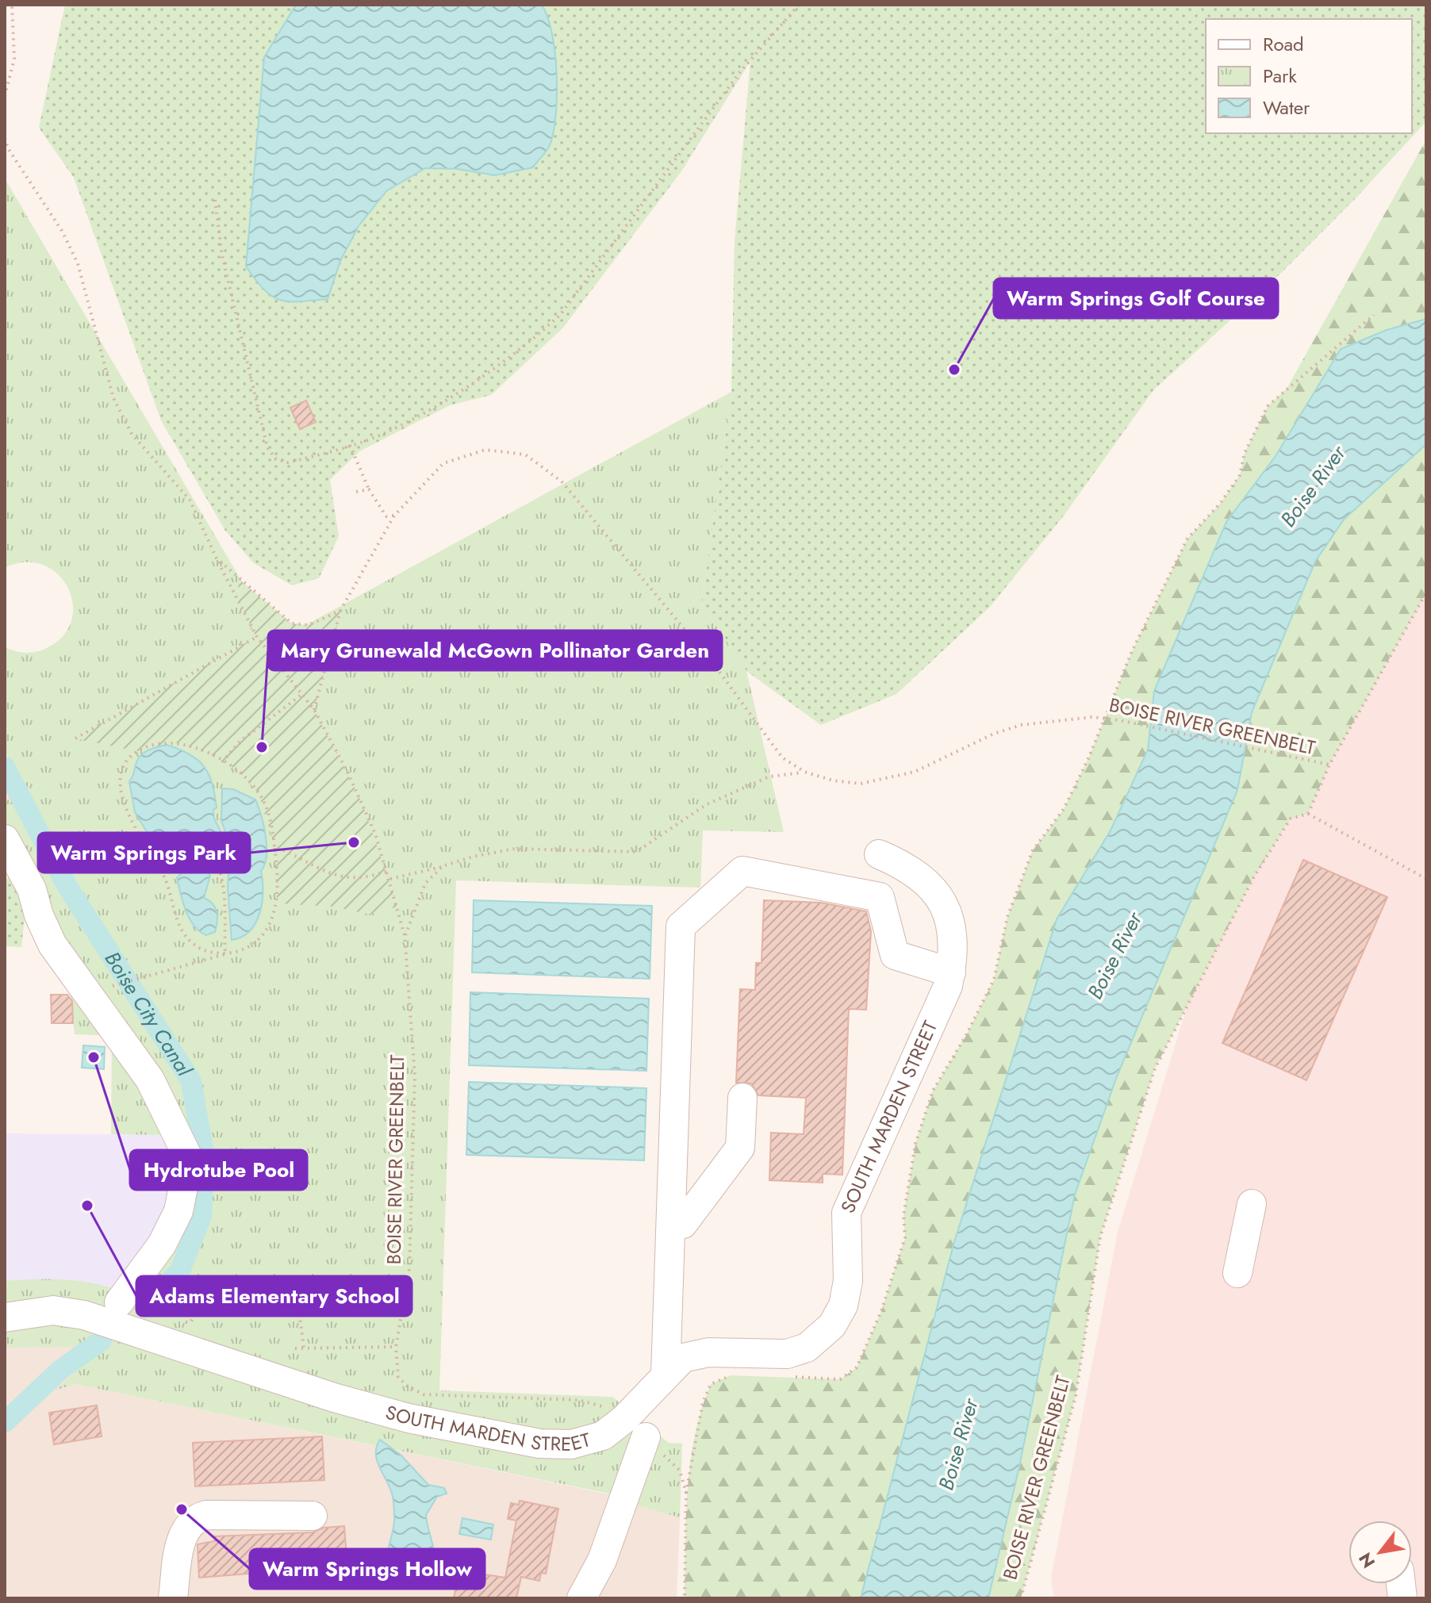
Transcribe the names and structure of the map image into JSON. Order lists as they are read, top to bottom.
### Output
{
  "streets": {
    "street": ["SOUTH MARDEN STREET"],
    "path": ["BOISE RIVER GREENBELT"]
  },
  "crossings": [
    ["BOISE RIVER GREENBELT", "SOUTH MARDEN STREET"]
  ],
  "water": ["Boise River", "Boise City Canal"],
  "places": [
    "Warm Springs Golf Course",
    "Mary Grunewald McGown Pollinator Garden",
    "Warm Springs Park",
    "Hydrotube Pool",
    "Adams Elementary School",
    "Warm Springs Hollow"
  ],
  "legend": ["Road", "Park", "Water"],
  "north": "bottom left"
}
